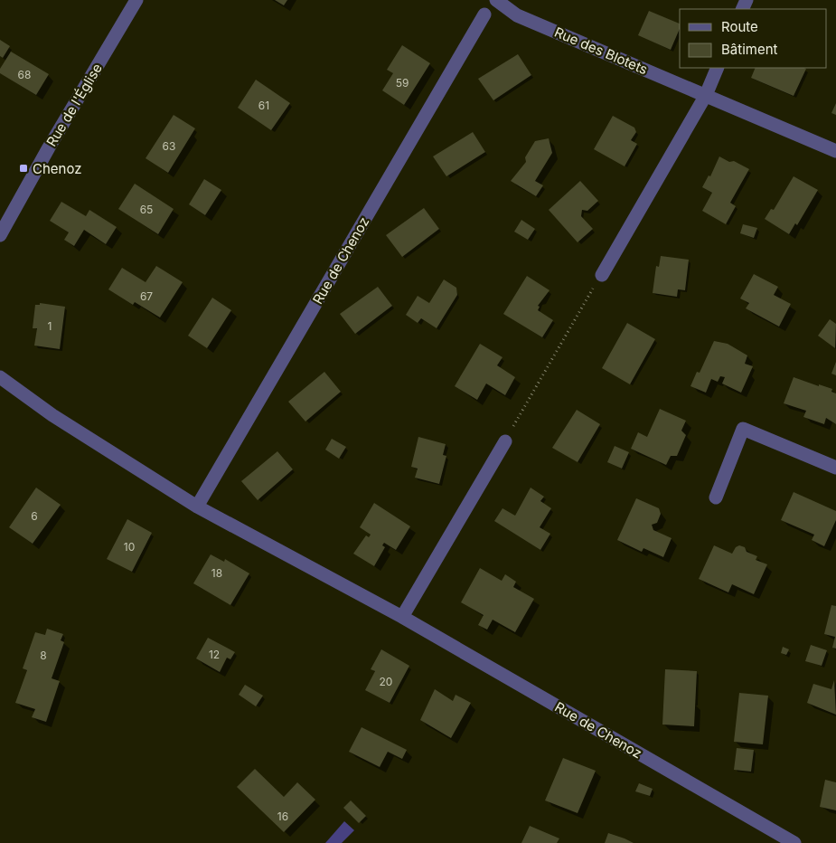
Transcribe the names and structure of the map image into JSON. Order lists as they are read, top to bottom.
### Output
{
  "streets": {
    "street": ["Rue des Blotets", "Rue de l'Église", "Rue de Chenoz"]
  },
  "places": {
    "transit": ["Chenoz"]
  },
  "house_numbers": [
    "68",
    "59",
    "61",
    "63",
    "65",
    "67",
    "1",
    "6",
    "10",
    "18",
    "12",
    "8",
    "20",
    "16"
  ],
  "legend": ["Route", "Bâtiment"]
}
